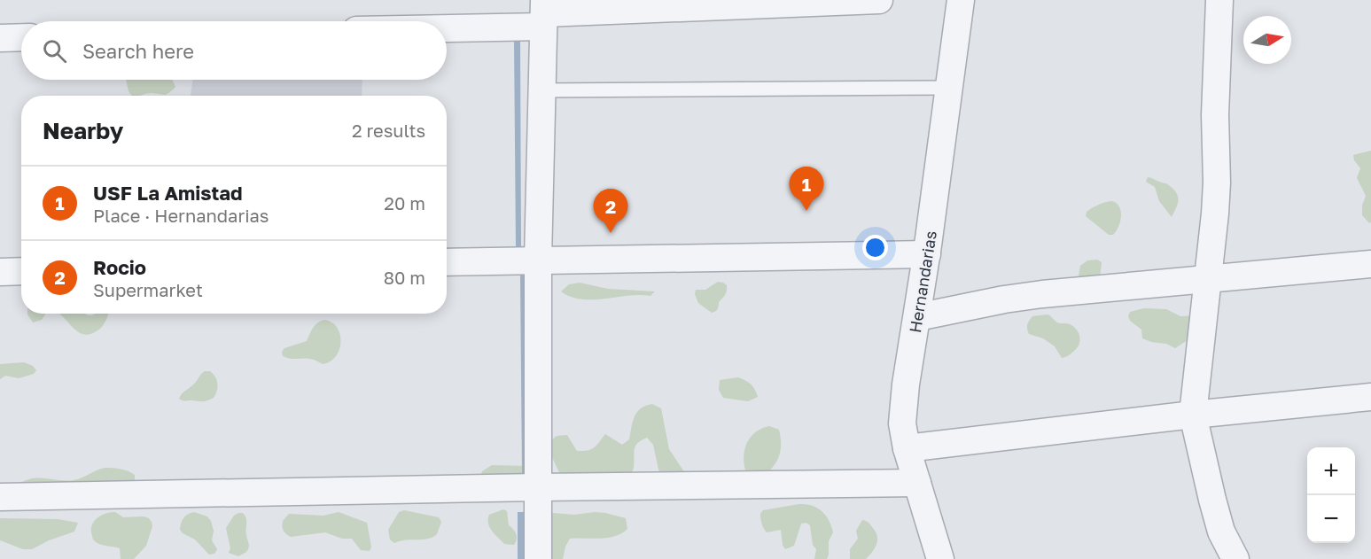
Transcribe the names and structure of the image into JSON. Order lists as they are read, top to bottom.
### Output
{
  "streets": {
    "street": ["Hernandarias"]
  },
  "north": "right",
  "page": {
    "search": "Search here",
    "heading": ["Nearby", "2 results"],
    "list": [
      {
        "mark": "1",
        "name": "USF La Amistad",
        "note": "Place · Hernandarias",
        "value": "20 m"
      },
      {
        "mark": "2",
        "name": "Rocio",
        "note": "Supermarket",
        "value": "80 m"
      }
    ],
    "pins": ["1", "2"],
    "map_buttons": ["+", "−"]
  }
}
